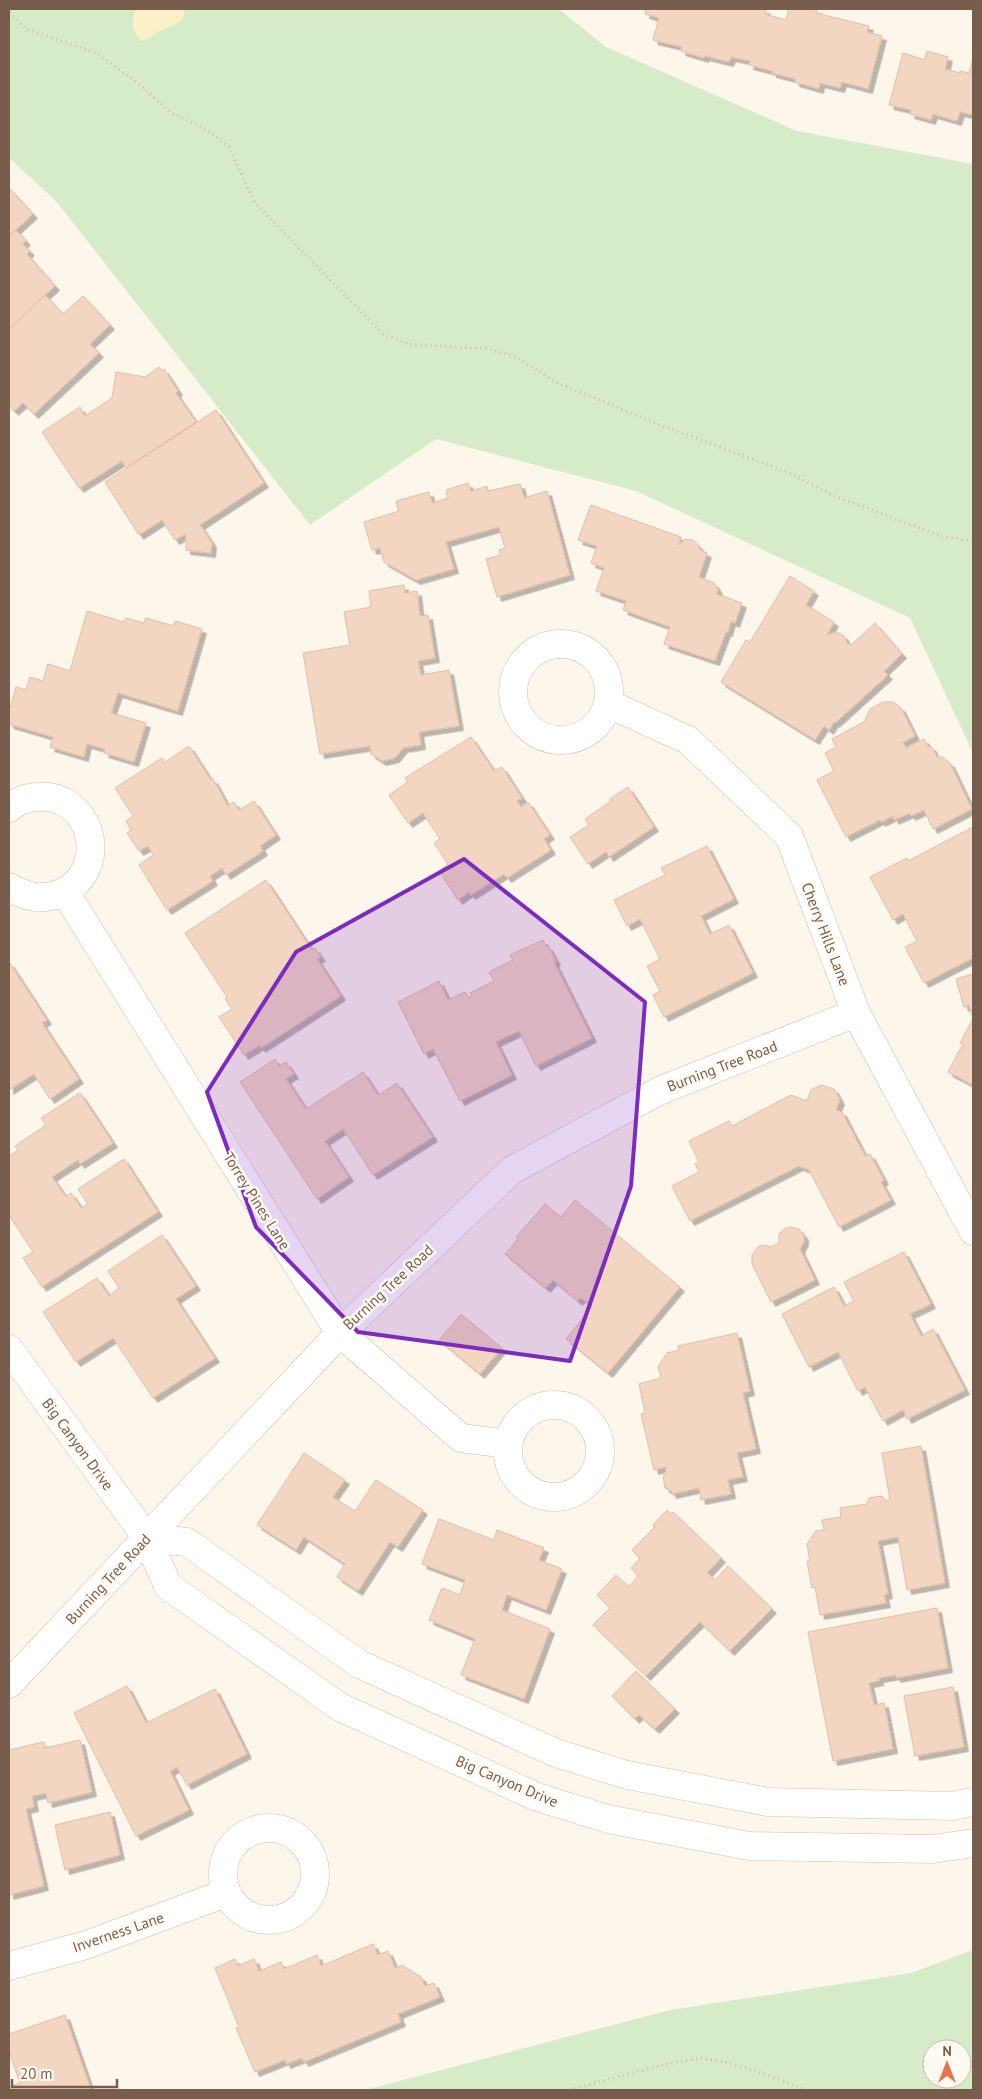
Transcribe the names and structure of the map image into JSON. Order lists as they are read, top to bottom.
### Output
{
  "streets": {
    "street": [
      "Cherry Hills Lane",
      "Burning Tree Road",
      "Torrey Pines Lane",
      "Big Canyon Drive",
      "Inverness Lane"
    ]
  },
  "crossings": [
    ["Cherry Hills Lane", "Burning Tree Road"],
    ["Burning Tree Road", "Torrey Pines Lane"],
    ["Burning Tree Road", "Big Canyon Drive"]
  ],
  "scale_bar": "20 m",
  "north": "top"
}
